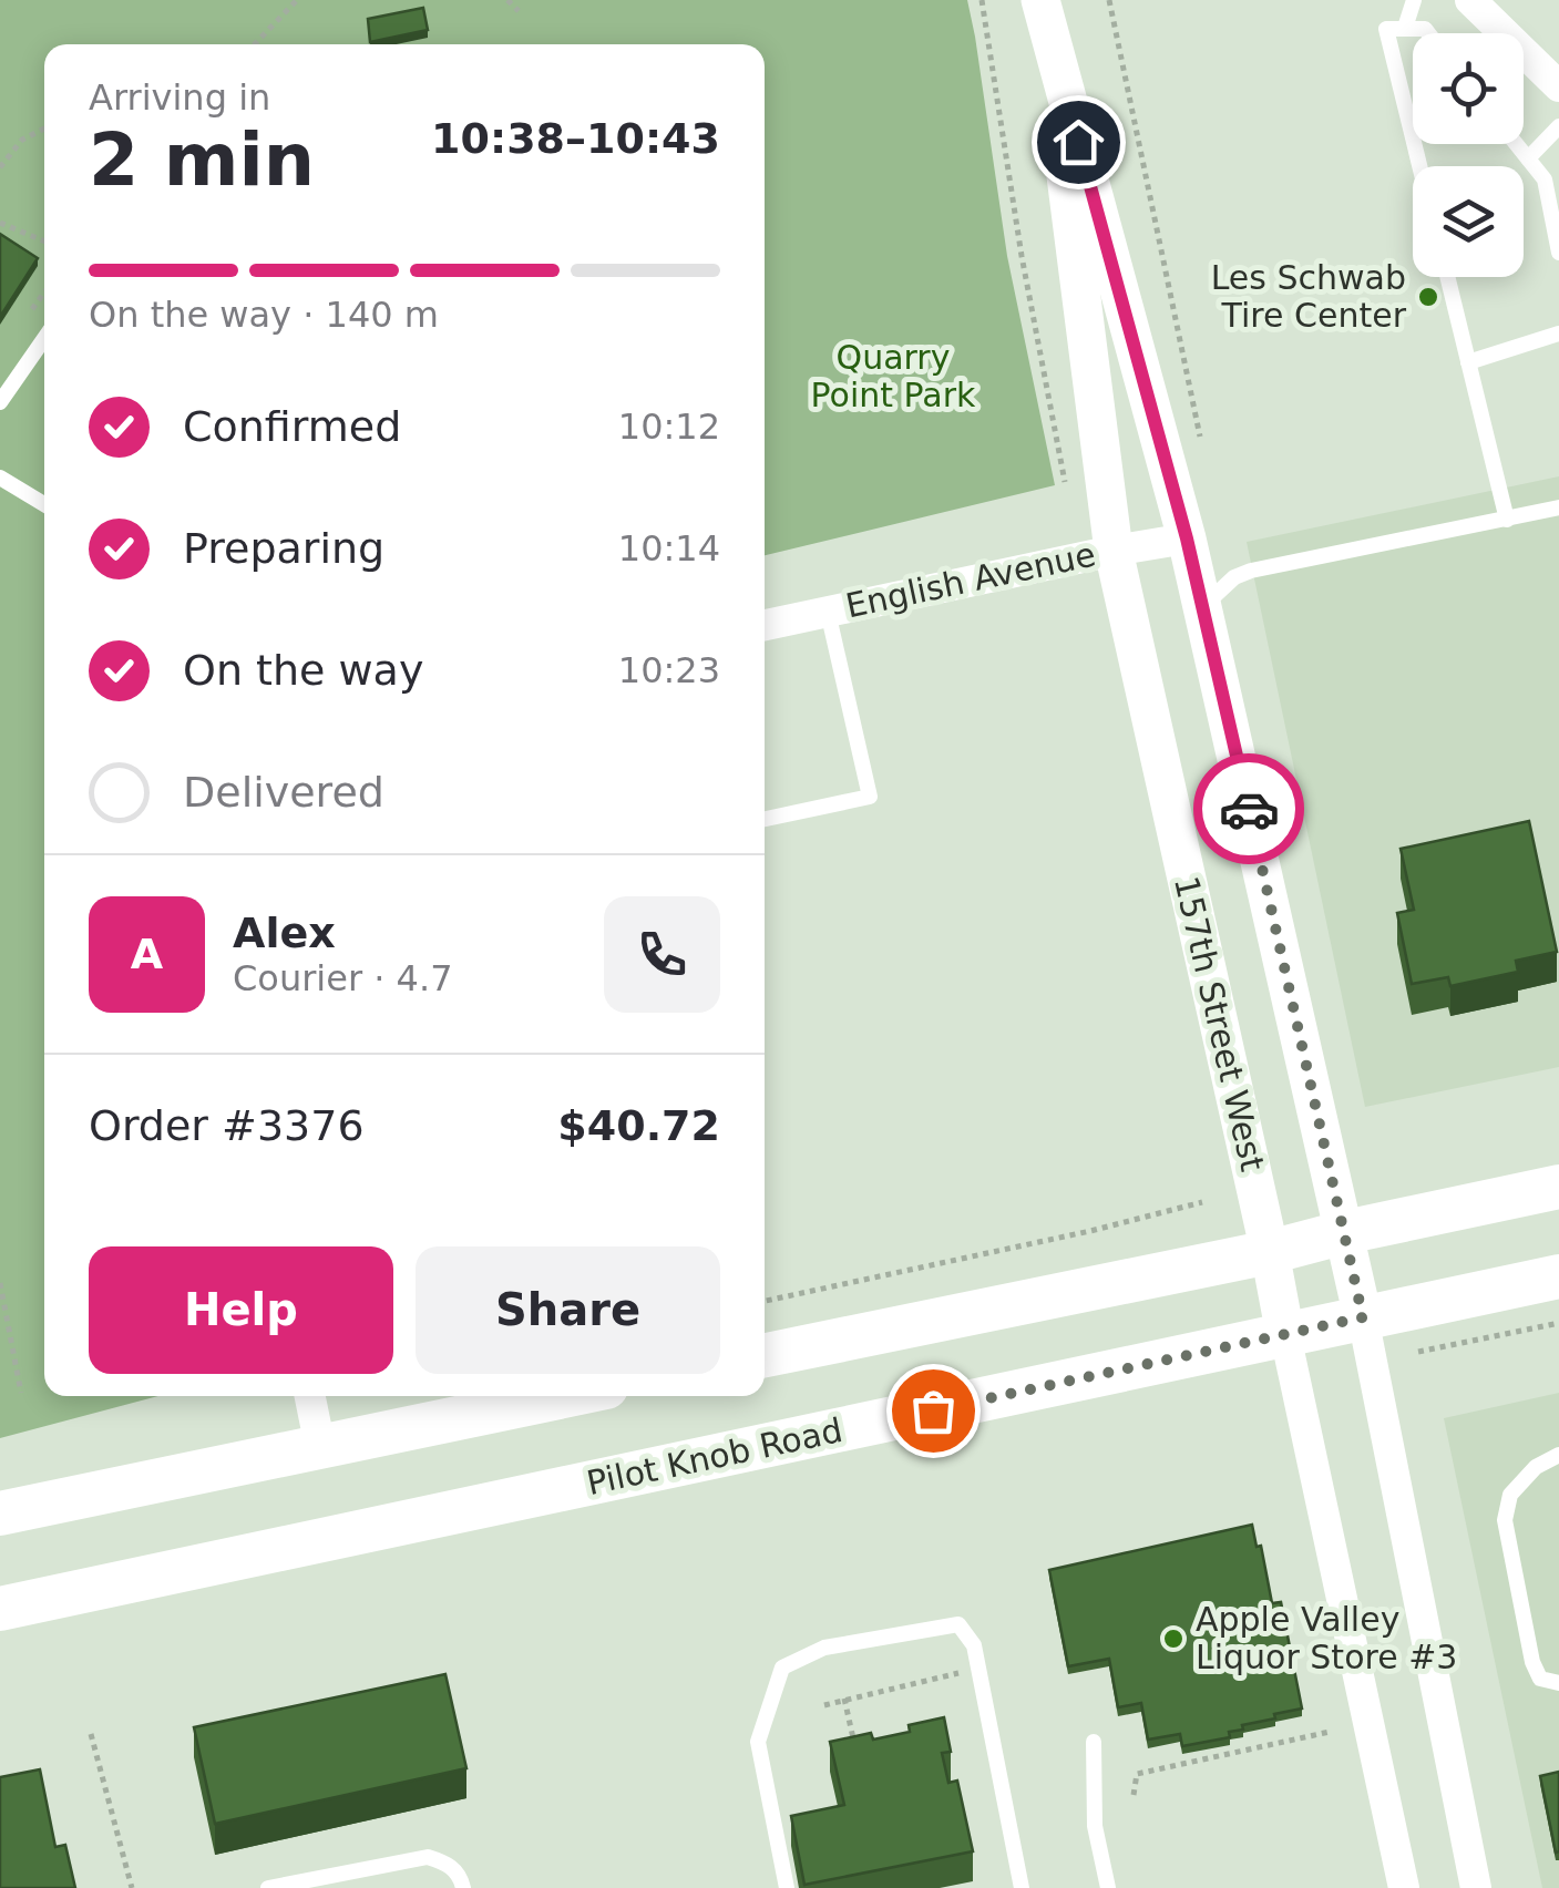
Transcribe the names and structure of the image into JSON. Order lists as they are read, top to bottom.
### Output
{
  "streets": {
    "main road": ["Pilot Knob Road"],
    "street": ["English Avenue", "157th Street West"]
  },
  "crossings": [
    ["English Avenue", "157th Street West"],
    ["157th Street West", "Pilot Knob Road"]
  ],
  "parks": ["Quarry Point Park"],
  "places": ["Les Schwab Tire Center", "Apple Valley Liquor Store #3"],
  "page": {
    "heading": ["2 min", "Arriving in", "10:38–10:43"],
    "panel": [
      "Alex",
      "Courier · 4.7",
      "Order #3376",
      "$40.72"
    ],
    "bar": "On the way · 140 m",
    "list": [
      ["Confirmed", "10:12"],
      ["Preparing", "10:14"],
      ["On the way", "10:23"],
      "Delivered"
    ],
    "round": "A",
    "buttons": ["Help", "Share"]
  }
}
